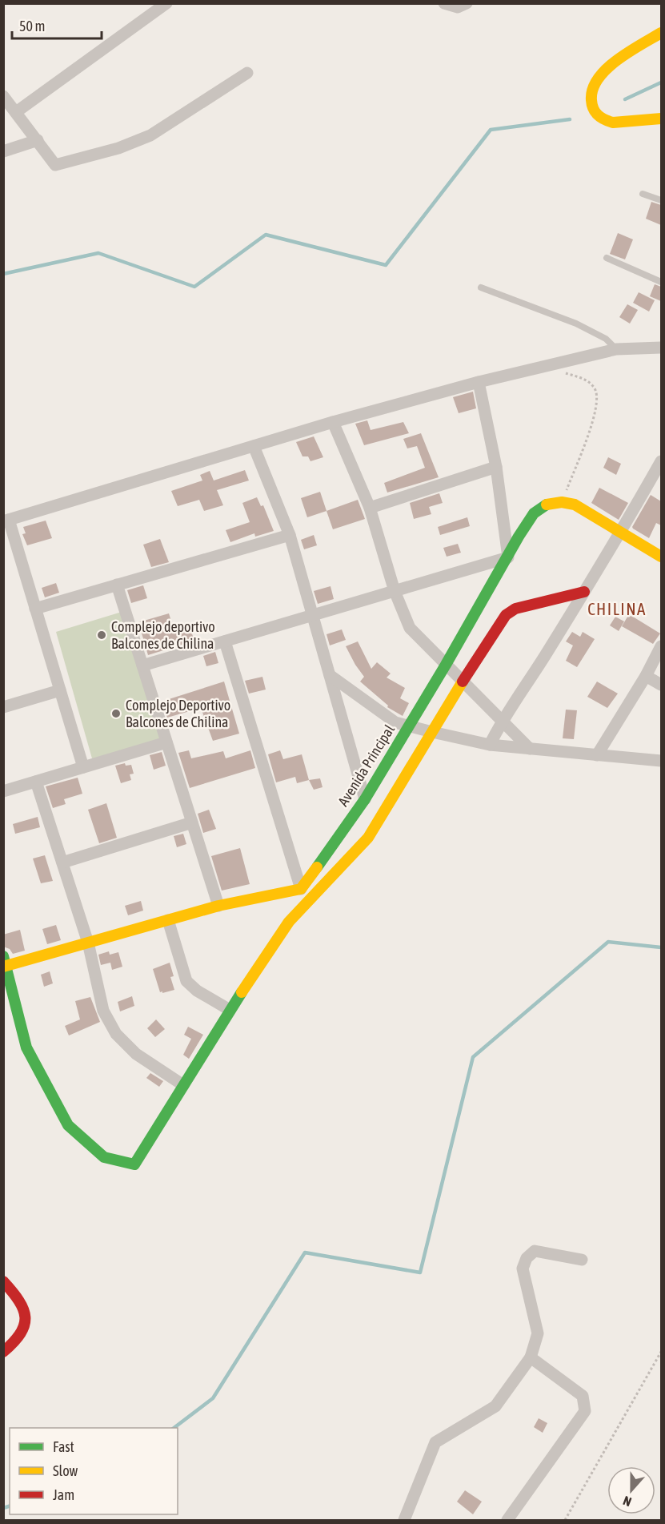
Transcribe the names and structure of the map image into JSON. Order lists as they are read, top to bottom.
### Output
{
  "streets": {
    "street": ["Avenida Principal"]
  },
  "districts": ["CHILINA"],
  "places": ["Complejo deportivo Balcones de Chilina", "Complejo Deportivo Balcones de Chilina"],
  "legend": ["Fast", "Slow", "Jam"],
  "scale_bar": "50 m",
  "north": "bottom"
}
